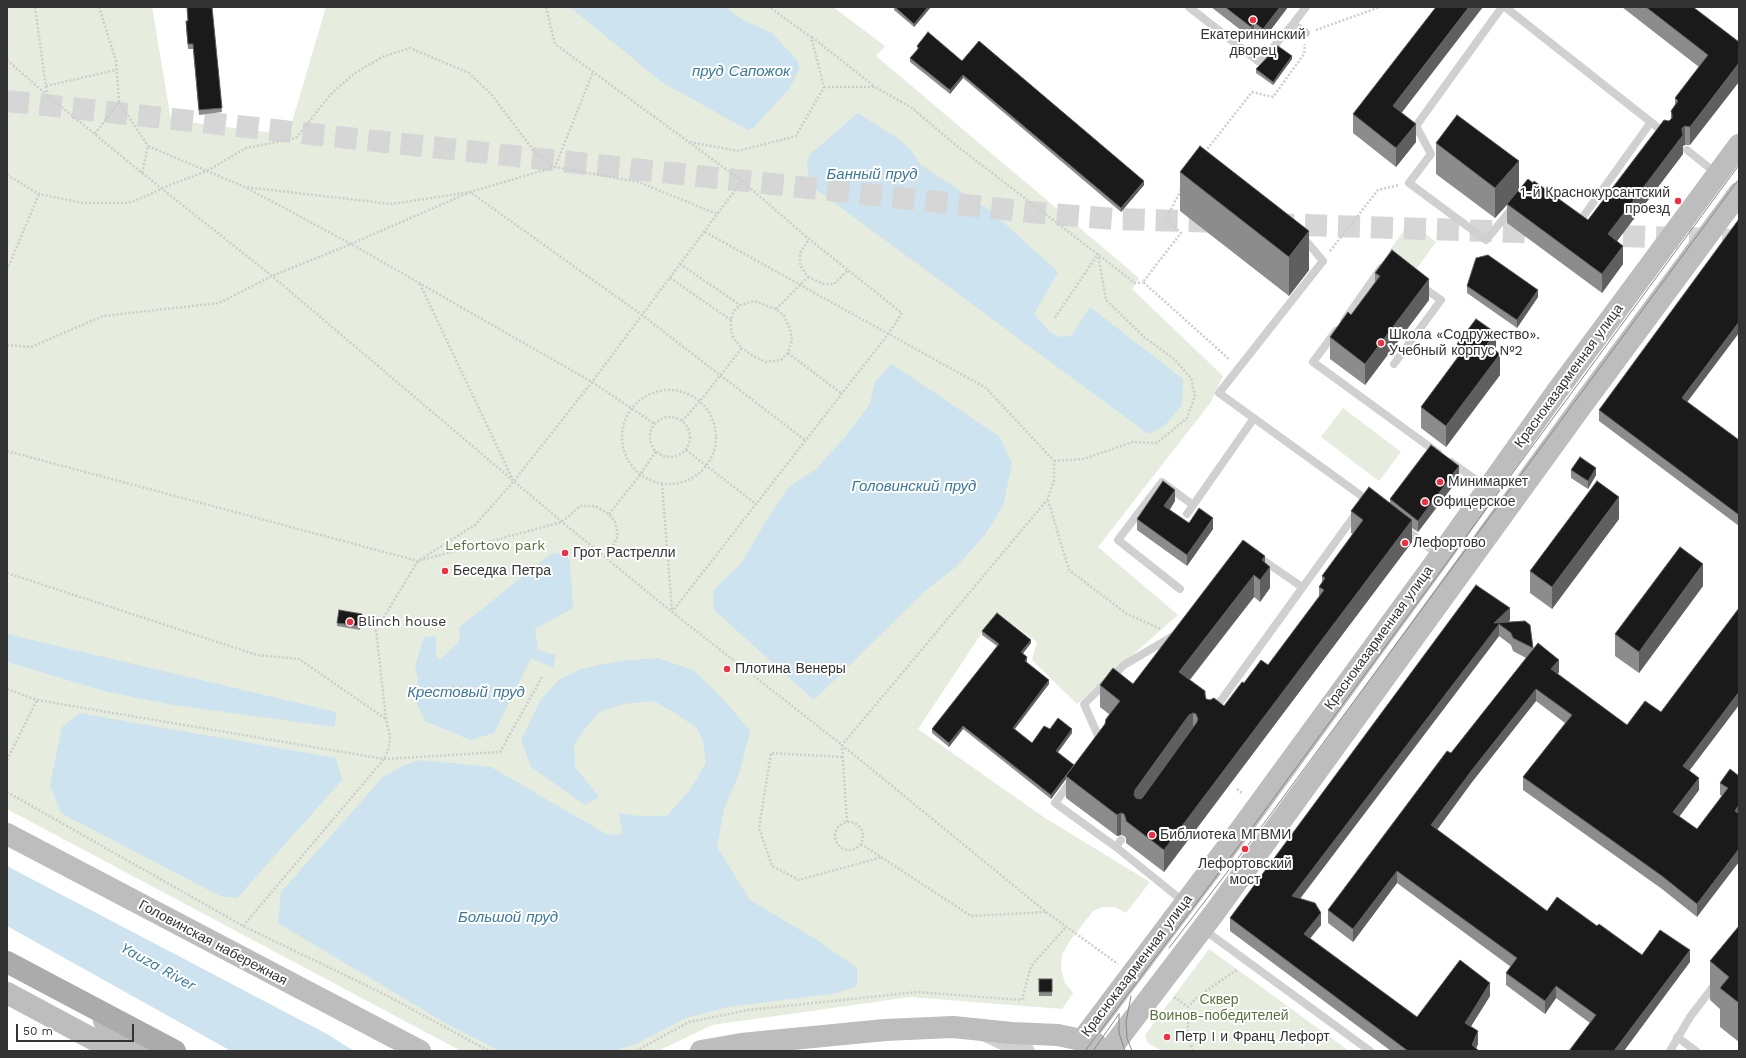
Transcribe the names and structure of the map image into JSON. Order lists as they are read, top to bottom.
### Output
{
  "streets": {
    "main road": ["Красноказарменная улица", "Головинская набережная"]
  },
  "water": [
    "пруд Сапожок",
    "Банный пруд",
    "Головинский пруд",
    "Крестовый пруд",
    "Большой пруд",
    "Yauza River"
  ],
  "parks": ["Lefortovo park", "Сквер Воинов-победителей"],
  "places": [
    "Екатерининский дворец",
    "1-й Краснокурсантский проезд",
    "Школа «Содружество». Учебный корпус №2",
    "Минимаркет",
    "Офицерское",
    "Лефортово",
    "Грот Растрелли",
    "Беседка Петра",
    "Blinch house",
    "Плотина Венеры",
    "Библиотека МГВМИ",
    "Лефортовский мост",
    "Петр I и Франц Лефорт"
  ],
  "scale_bar": "50 m"
}
